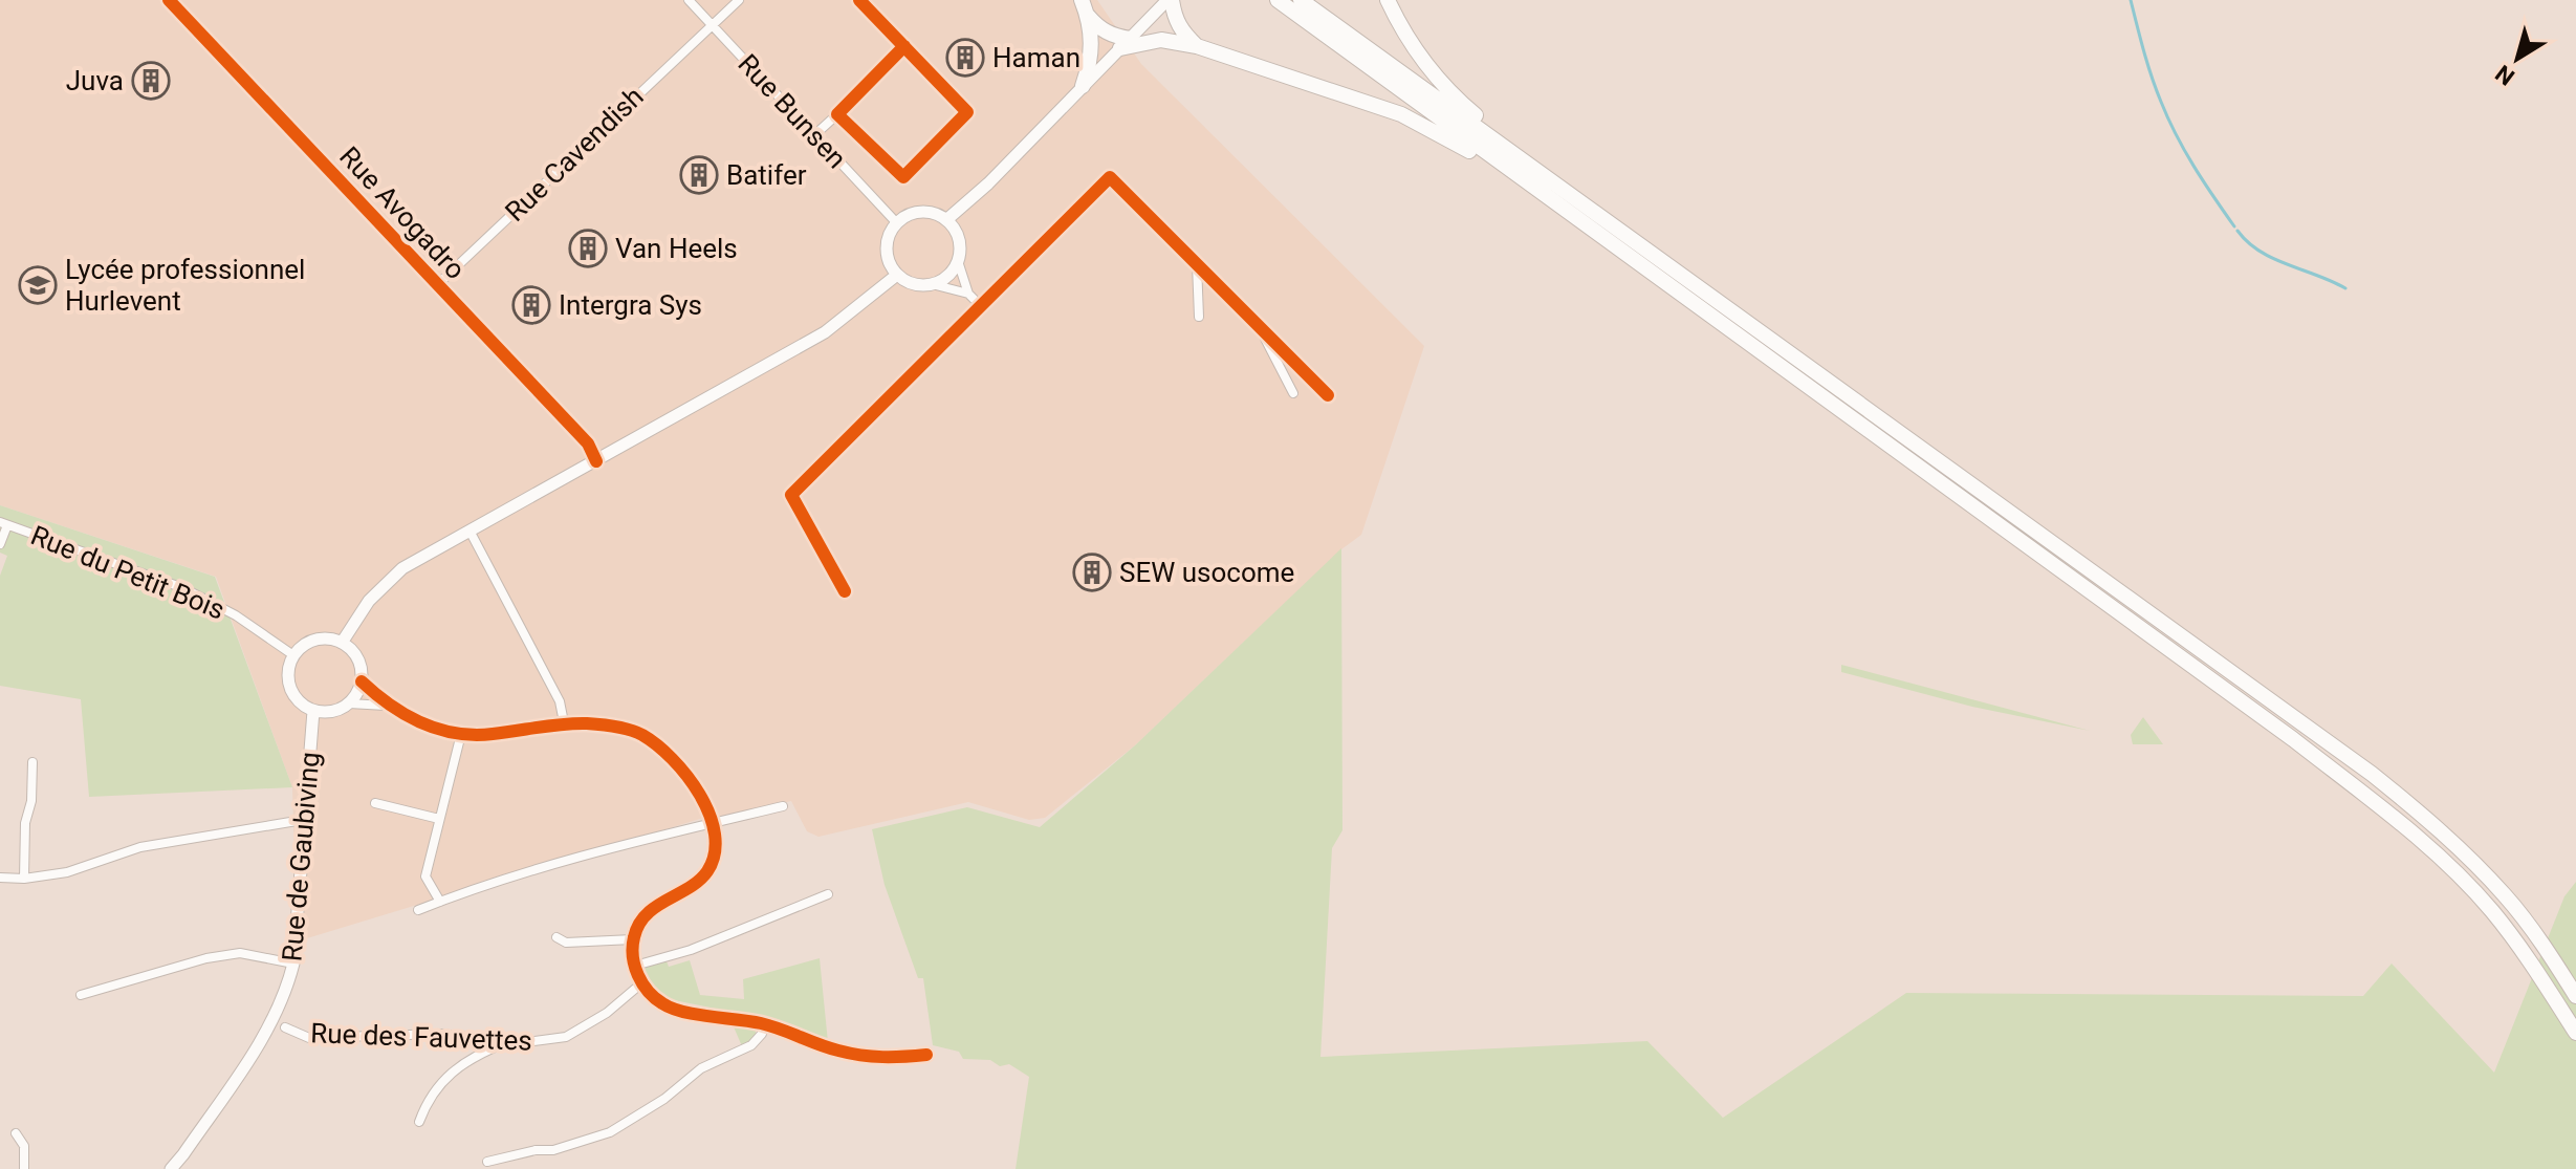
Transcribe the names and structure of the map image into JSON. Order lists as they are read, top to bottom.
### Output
{
  "streets": {
    "main road": ["Rue de Gaubiving"],
    "street": [
      "Rue Bunsen",
      "Rue Cavendish",
      "Rue Avogadro",
      "Rue du Petit Bois",
      "Rue des Fauvettes"
    ]
  },
  "crossings": [
    ["Rue Bunsen", "Rue Cavendish"],
    ["Rue Cavendish", "Rue Avogadro"],
    ["Rue du Petit Bois", "Rue de Gaubiving"]
  ],
  "places": {
    "building": [
      "Haman",
      "Juva",
      "Batifer",
      "Van Heels",
      "Intergra Sys",
      "SEW usocome"
    ],
    "school or university": ["Lycée professionnel Hurlevent"]
  },
  "north": "bottom left"
}
